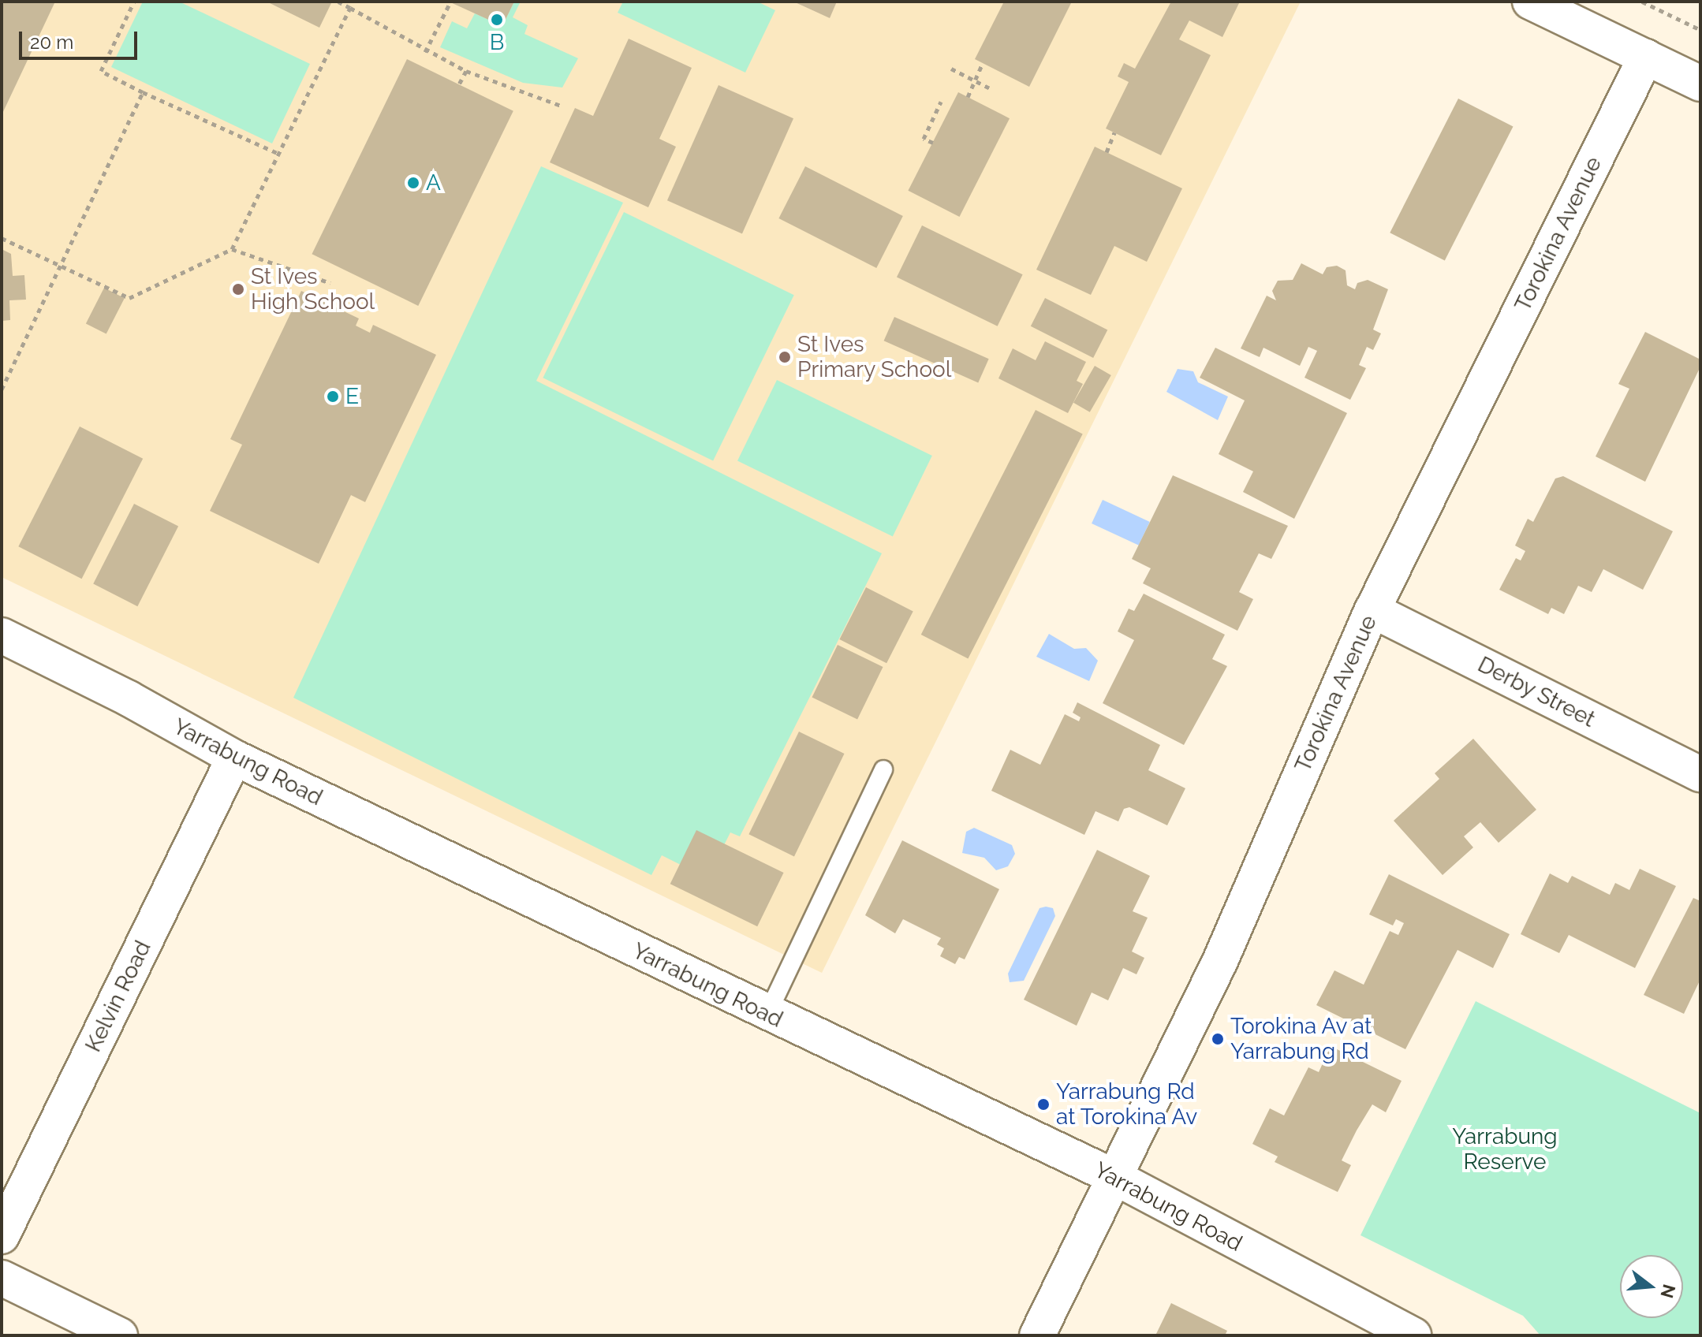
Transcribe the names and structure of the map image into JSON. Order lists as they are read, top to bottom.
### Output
{
  "streets": {
    "street": [
      "Torokina Avenue",
      "Derby Street",
      "Yarrabung Road",
      "Kelvin Road"
    ]
  },
  "crossings": [
    ["Torokina Avenue", "Derby Street"],
    ["Torokina Avenue", "Yarrabung Road"],
    ["Yarrabung Road", "Kelvin Road"]
  ],
  "parks": ["Yarrabung Reserve"],
  "places": [
    "B",
    "A",
    "St Ives High School",
    "St Ives Primary School",
    "E",
    "Torokina Av at Yarrabung Rd",
    "Yarrabung Rd at Torokina Av"
  ],
  "scale_bar": "20 m",
  "north": "right"
}
